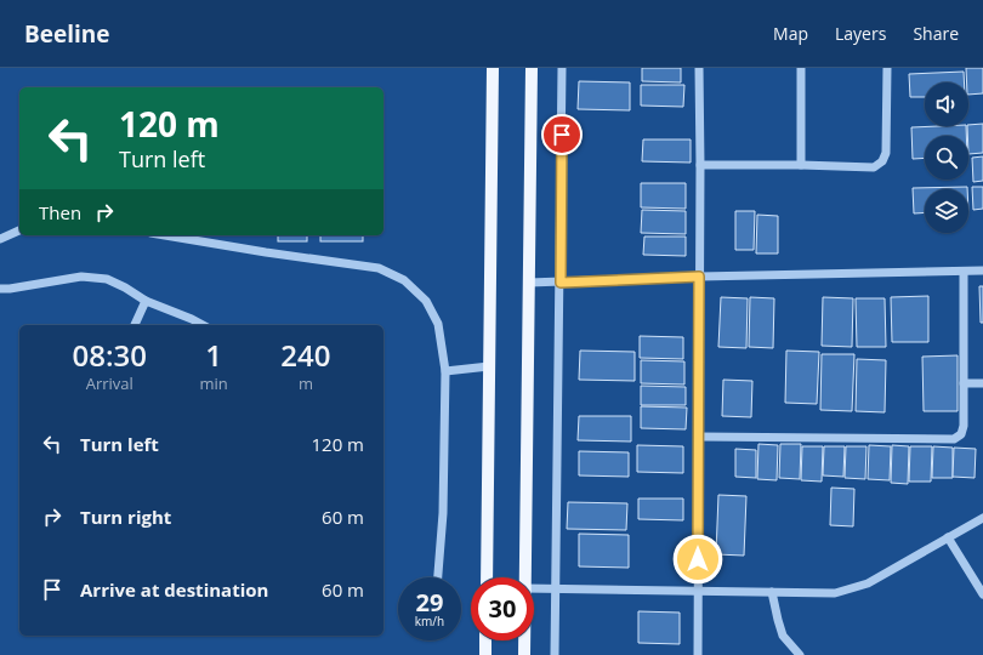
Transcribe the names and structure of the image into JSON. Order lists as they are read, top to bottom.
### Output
{
  "page": {
    "header": "Beeline",
    "nav": ["Map", "Layers", "Share"],
    "turn": ["120 m", "Turn left"],
    "then": "Then",
    "eta": [
      "08:30",
      "Arrival",
      "1",
      "min",
      "240",
      "m"
    ],
    "list": [
      {
        "name": "Turn left",
        "value": "120 m"
      },
      {
        "name": "Turn right",
        "value": "60 m"
      },
      {
        "name": "Arrive at destination",
        "value": "60 m"
      }
    ],
    "speed": "29 km/h",
    "limit": "30"
  }
}
